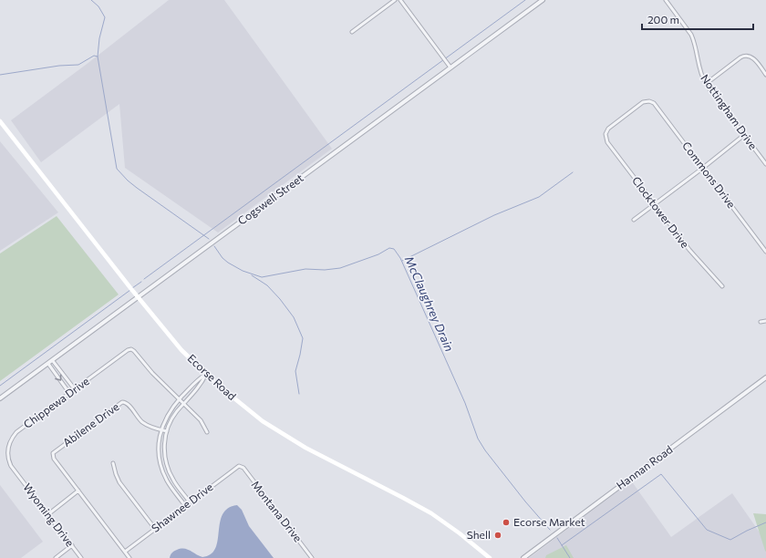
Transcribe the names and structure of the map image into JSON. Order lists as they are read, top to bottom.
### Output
{
  "streets": {
    "main road": ["Ecorse Road"],
    "street": [
      "Nottingham Drive",
      "Commons Drive",
      "Cogswell Street",
      "Clocktower Drive",
      "Chippewa Drive",
      "Abilene Drive",
      "Hannan Road",
      "Shawnee Drive",
      "Montana Drive",
      "Wyoming Drive"
    ]
  },
  "crossings": [
    ["Commons Drive", "Clocktower Drive"],
    ["Cogswell Street", "Ecorse Road"],
    ["Chippewa Drive", "Wyoming Drive"],
    ["Shawnee Drive", "Montana Drive"]
  ],
  "water": ["McClaughrey Drain"],
  "places": ["Ecorse Market", "Shell"],
  "scale_bar": "200 m"
}
